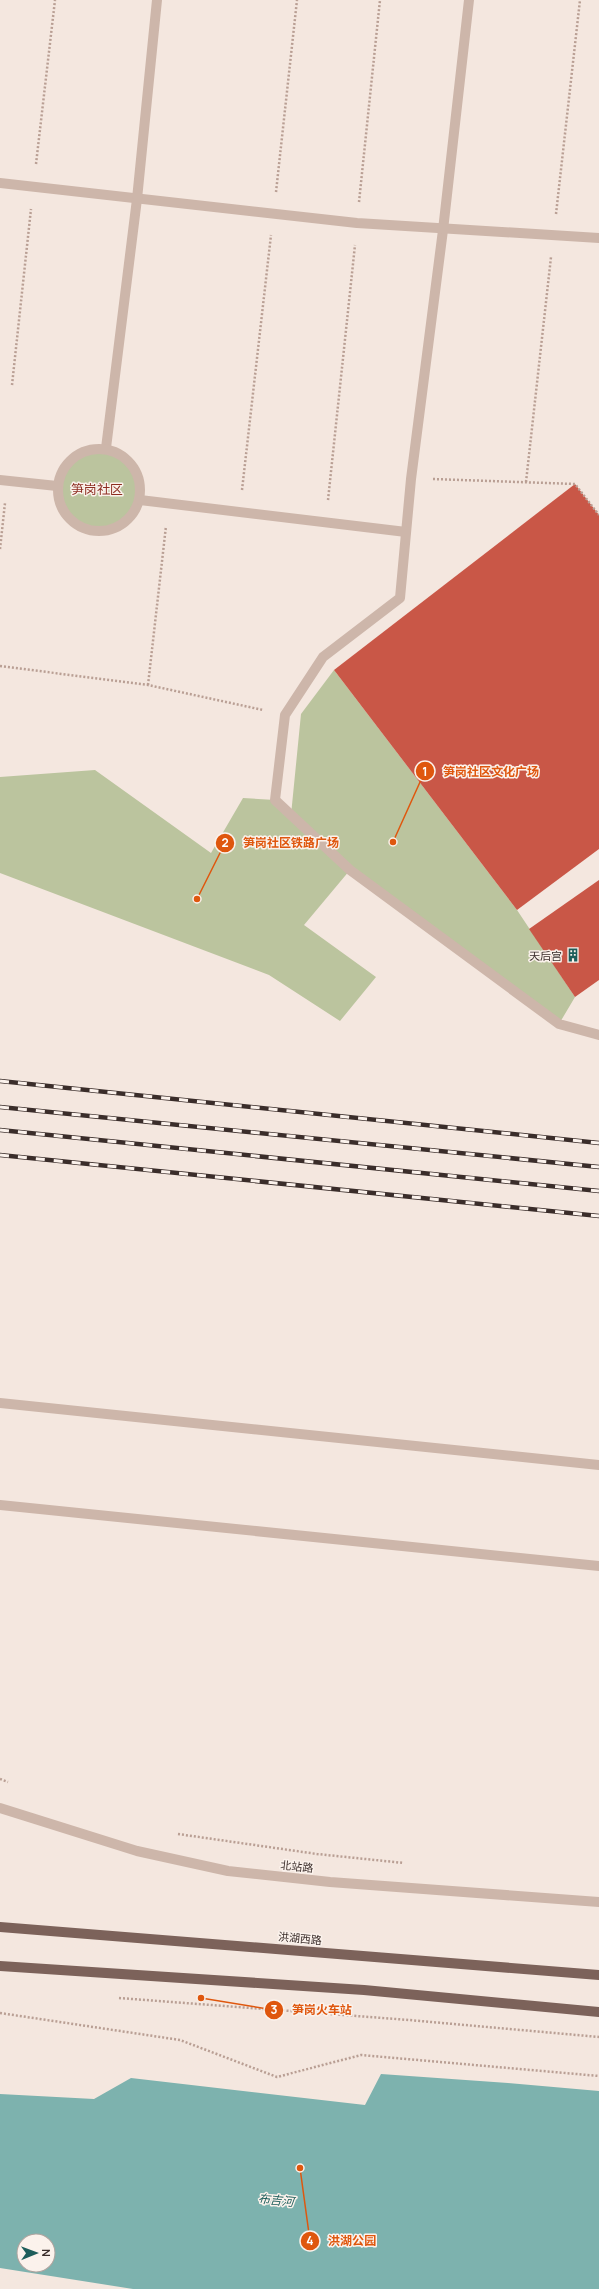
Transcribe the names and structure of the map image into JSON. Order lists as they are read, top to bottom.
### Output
{
  "streets": {
    "main road": ["洪湖西路"],
    "street": ["北站路"]
  },
  "districts": ["笋岗社区"],
  "water": ["布吉河"],
  "places": {
    "other": [
      "笋岗社区文化广场",
      "笋岗社区铁路广场",
      "笋岗火车站",
      "洪湖公园"
    ],
    "building": ["天后宫"]
  },
  "north": "right"
}
